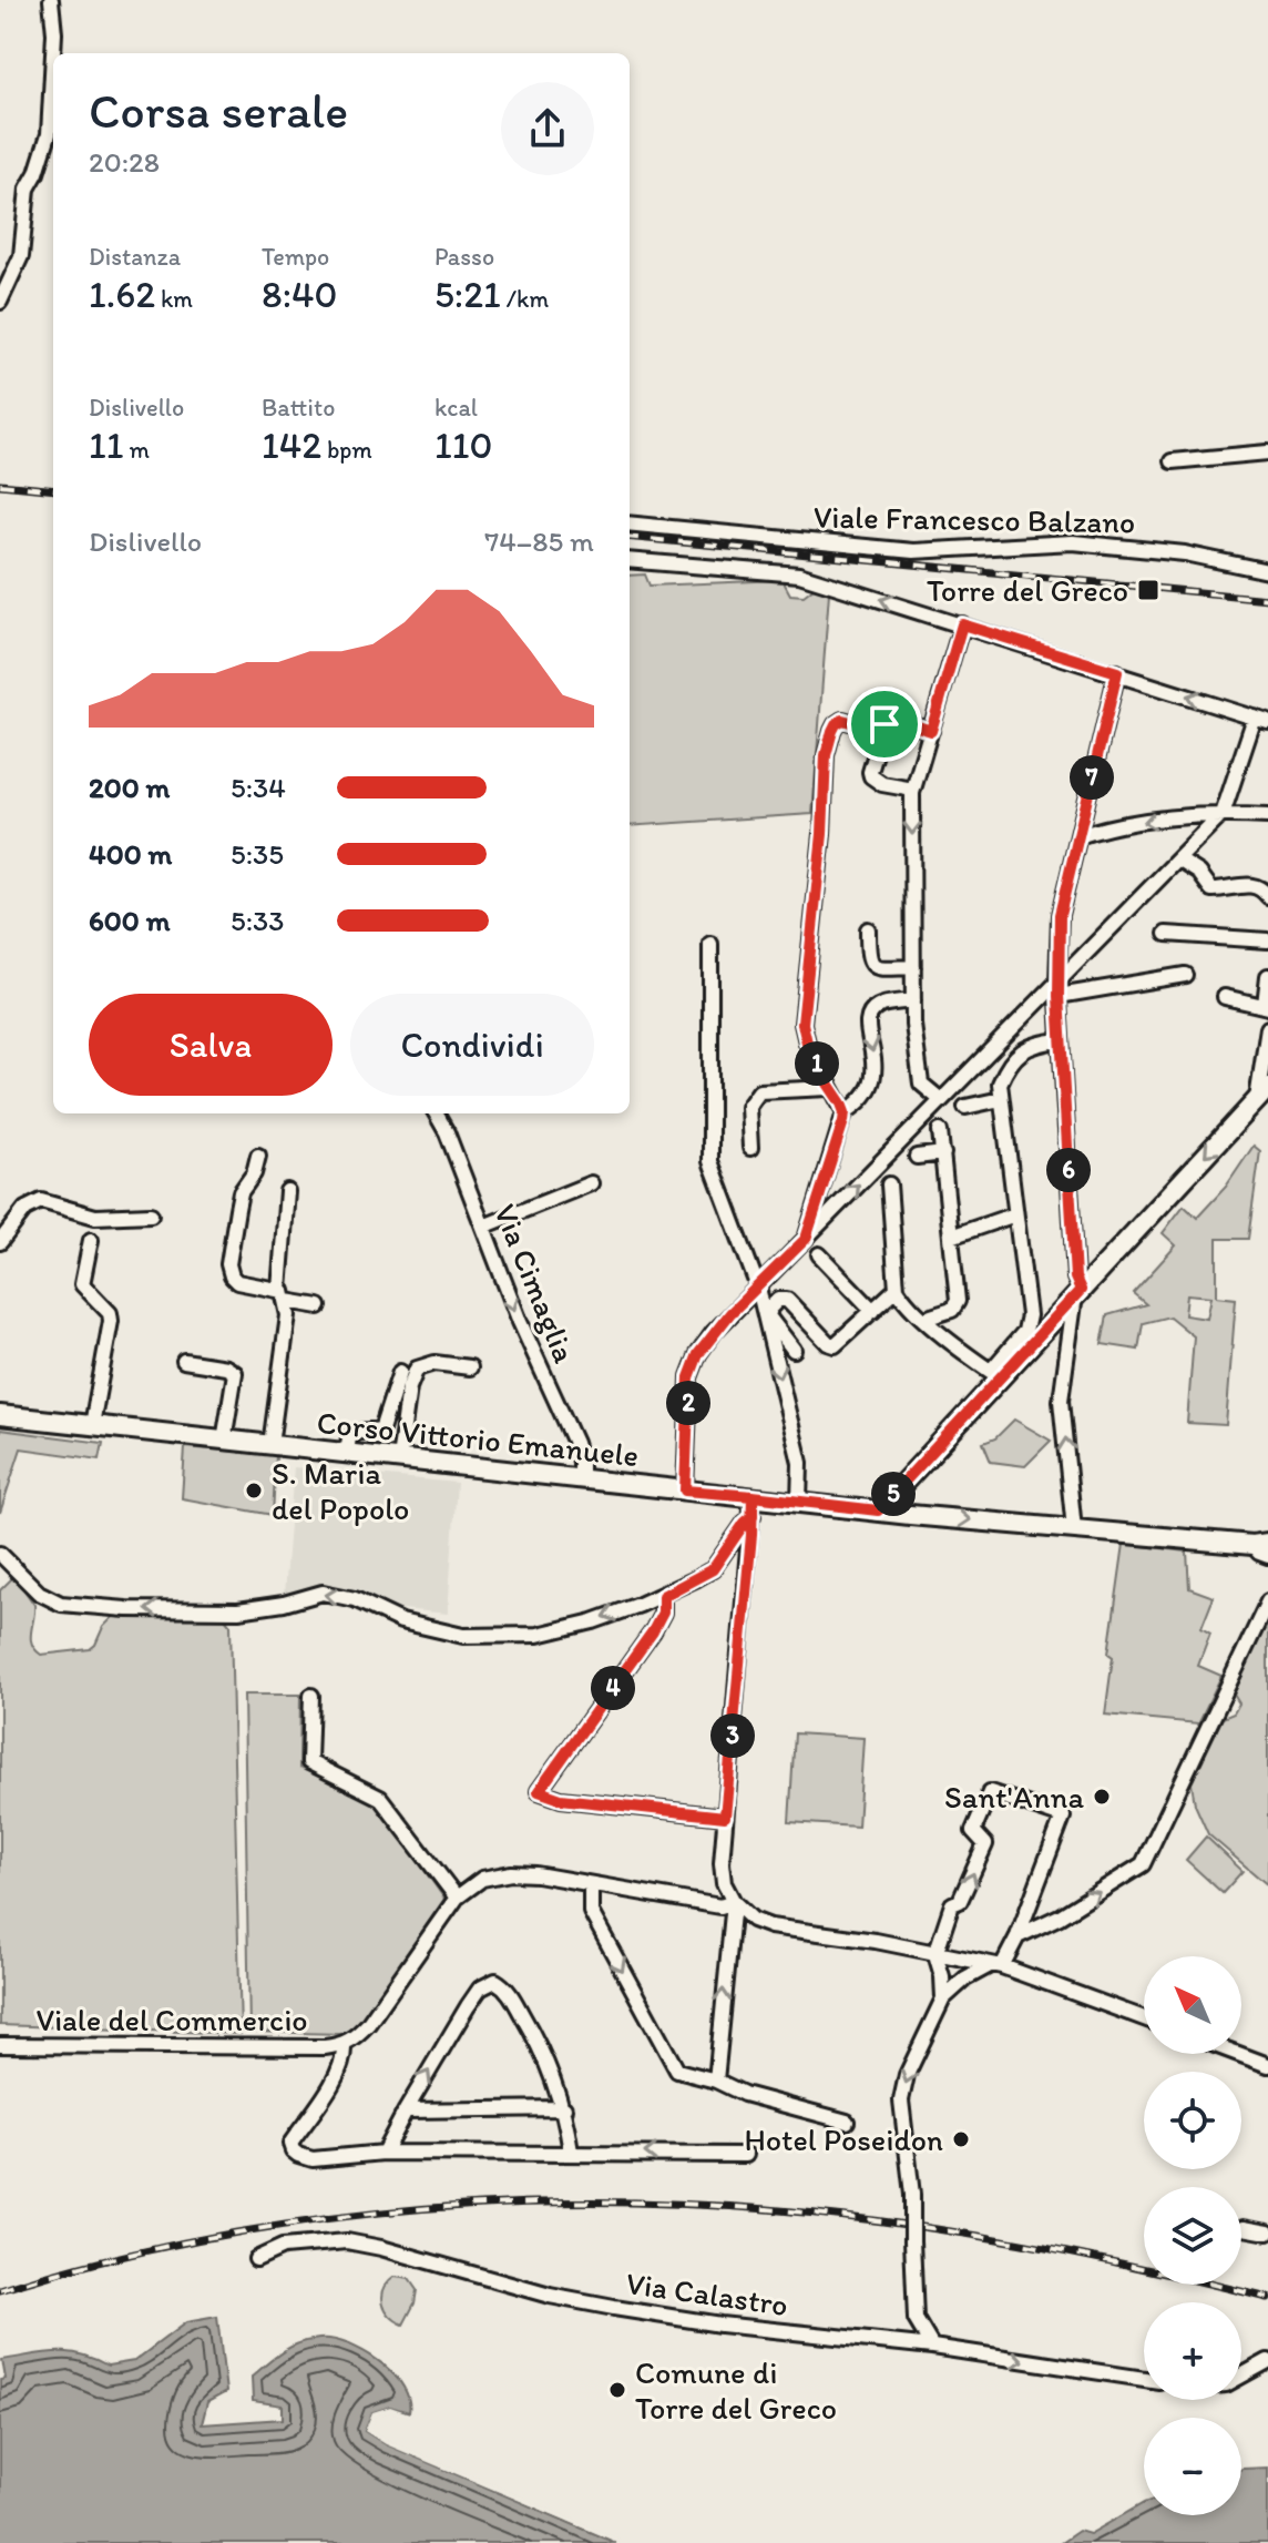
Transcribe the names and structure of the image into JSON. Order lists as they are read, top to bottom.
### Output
{
  "streets": {
    "main road": ["Corso Vittorio Emanuele"],
    "street": [
      "Viale Francesco Balzano",
      "Via Cimaglia",
      "Viale del Commercio",
      "Via Calastro"
    ]
  },
  "crossings": [
    ["Via Cimaglia", "Corso Vittorio Emanuele"]
  ],
  "one_way": ["Via Cimaglia"],
  "places": {
    "transit": ["Torre del Greco"],
    "other": [
      "S. Maria del Popolo",
      "Sant'Anna",
      "Hotel Poseidon",
      "Comune di Torre del Greco"
    ]
  },
  "north": "top left",
  "page": {
    "heading": ["Corsa serale", "20:28"],
    "stats": [
      ["Distanza", "1.62 km"],
      ["Tempo", "8:40"],
      ["Passo", "5:21 /km"],
      ["Dislivello", "11 m"],
      ["Battito", "142 bpm"],
      ["kcal", "110"]
    ],
    "chart": ["Dislivello", "74–85 m"],
    "list": [
      {
        "name": "200 m",
        "note": "5:34"
      },
      {
        "name": "400 m",
        "note": "5:35"
      },
      {
        "name": "600 m",
        "note": "5:33"
      }
    ],
    "pins": [
      "7",
      "1",
      "6",
      "2",
      "5",
      "4",
      "3"
    ],
    "buttons": ["Salva", "Condividi"],
    "map_buttons": ["+", "−"]
  }
}
